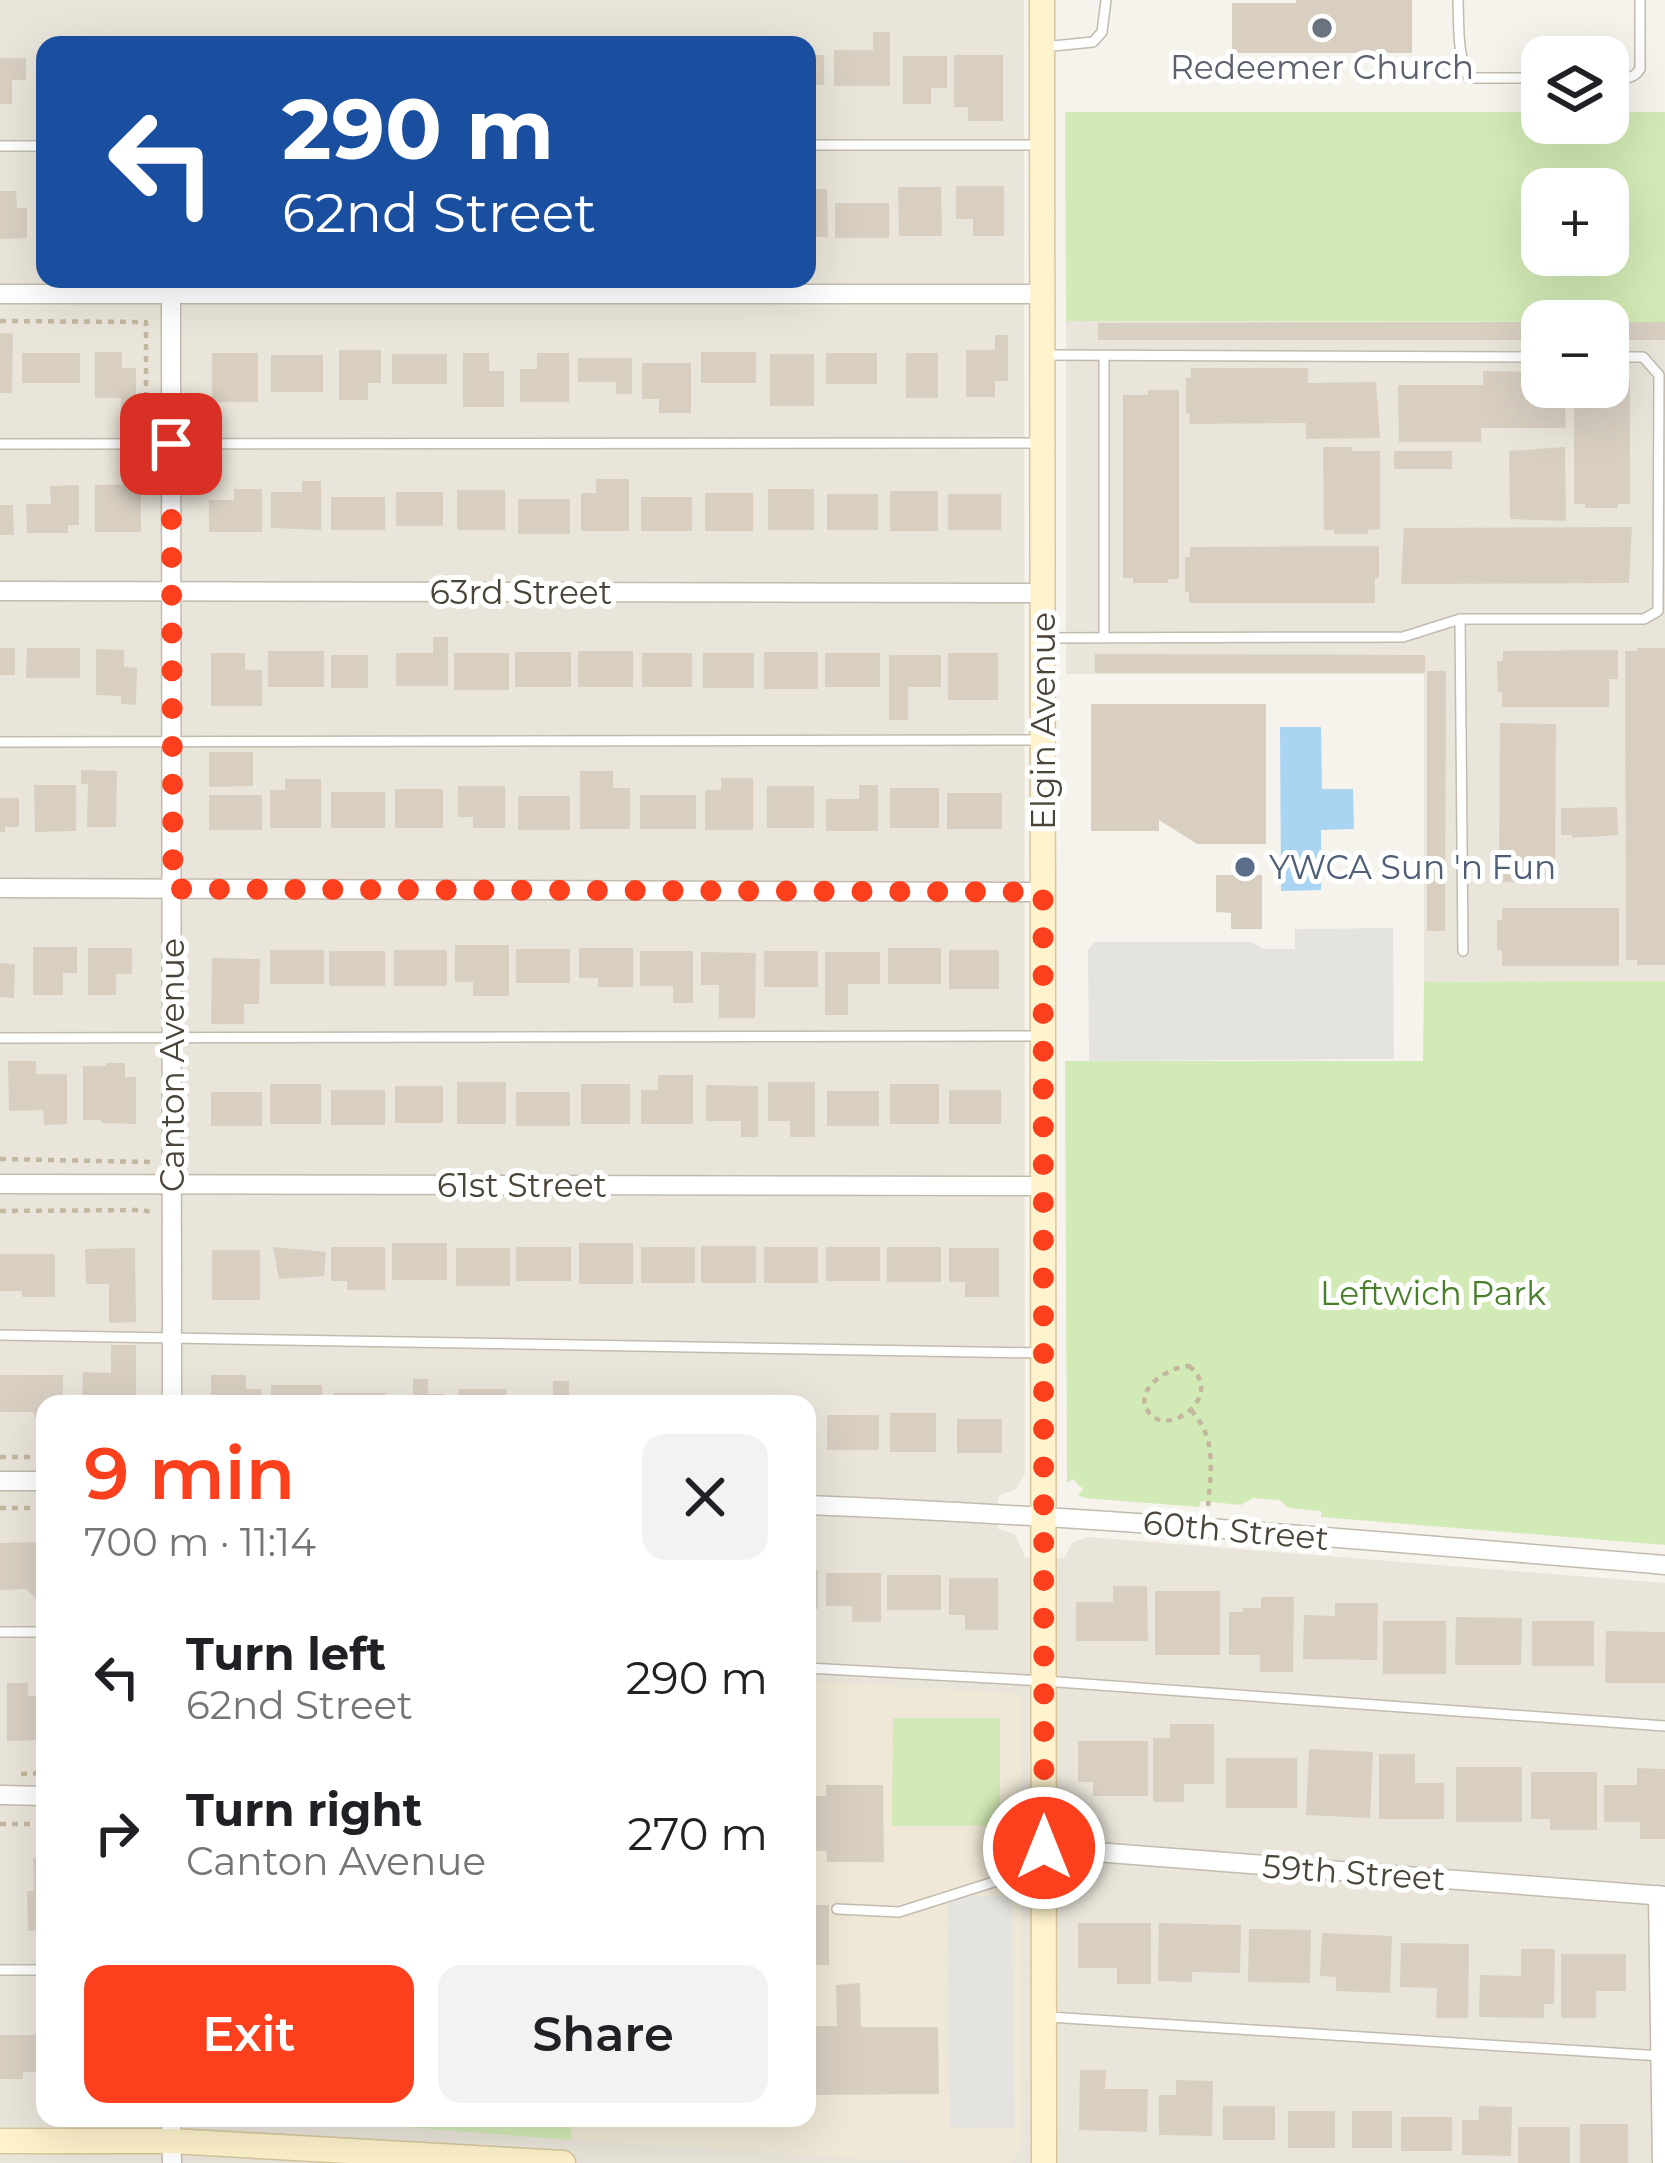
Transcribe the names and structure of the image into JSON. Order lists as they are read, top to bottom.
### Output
{
  "streets": {
    "street": [
      "63rd Street",
      "Elgin Avenue",
      "Canton Avenue",
      "61st Street",
      "60th Street",
      "59th Street"
    ]
  },
  "crossings": [
    ["63rd Street", "Elgin Avenue"],
    ["63rd Street", "Canton Avenue"],
    ["Elgin Avenue", "61st Street"],
    ["Elgin Avenue", "60th Street"],
    ["Elgin Avenue", "59th Street"],
    ["Canton Avenue", "61st Street"]
  ],
  "parks": ["Leftwich Park"],
  "places": ["Redeemer Church", "YWCA Sun 'n Fun"],
  "page": {
    "map_buttons": ["+", "−"],
    "turn": ["290 m", "62nd Street"],
    "heading": ["9 min", "700 m · 11:14"],
    "list": [
      {
        "name": "Turn left",
        "note": "62nd Street",
        "value": "290 m"
      },
      {
        "name": "Turn right",
        "note": "Canton Avenue",
        "value": "270 m"
      }
    ],
    "buttons": ["Exit", "Share"]
  }
}
